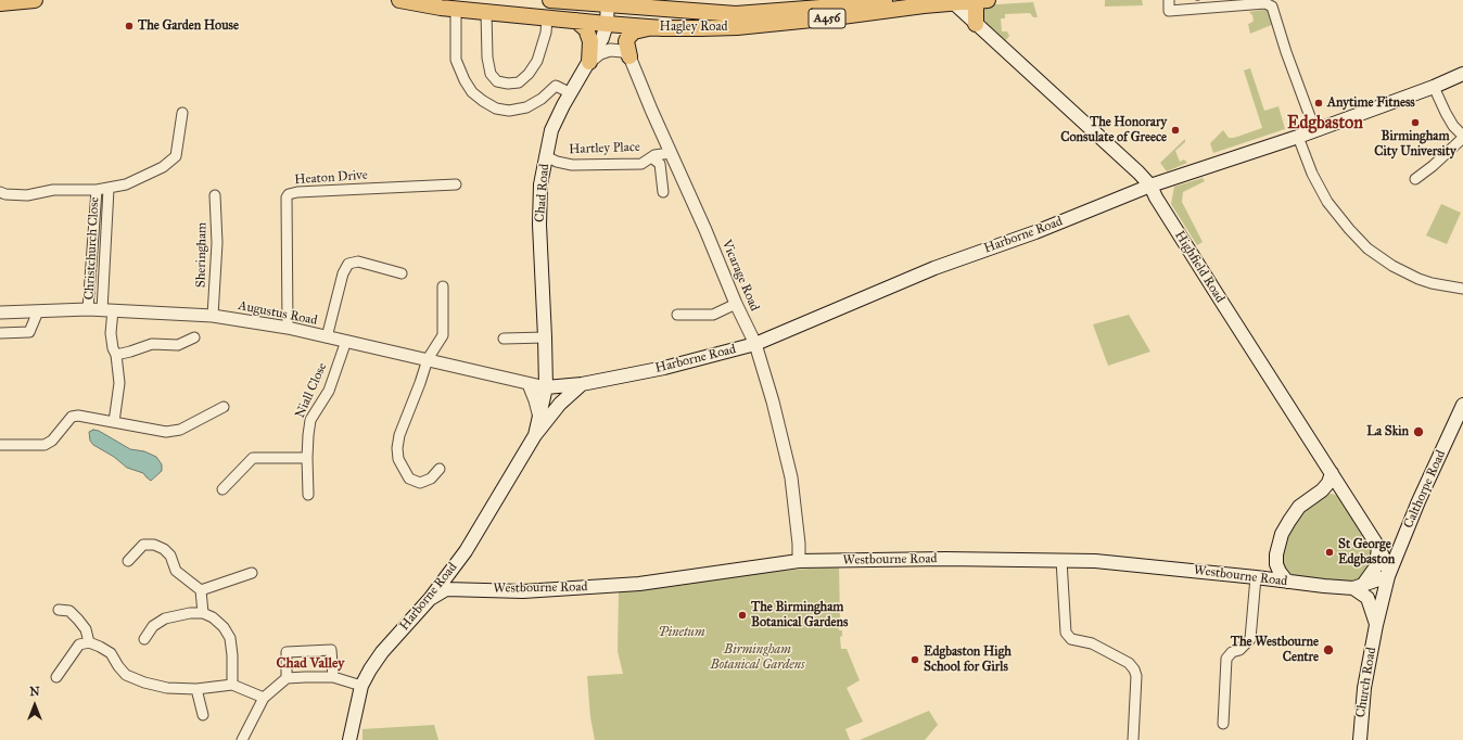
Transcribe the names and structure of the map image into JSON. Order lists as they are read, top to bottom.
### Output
{
  "streets": {
    "highway": ["A456", "Hagley Road"],
    "main road": [
      "Chad Road",
      "Harborne Road",
      "Highfield Road",
      "Calthorpe Road",
      "Westbourne Road",
      "Church Road"
    ],
    "street": [
      "Hartley Place",
      "Heaton Drive",
      "Christchurch Close",
      "Sheringham",
      "Vicarage Road",
      "Augustus Road",
      "Niall Close"
    ]
  },
  "crossings": [
    ["Hagley Road", "Chad Road"],
    ["Hagley Road", "Highfield Road"],
    ["Hartley Place", "Chad Road"],
    ["Heaton Drive", "Augustus Road"],
    ["Chad Road", "Harborne Road"],
    ["Chad Road", "Augustus Road"],
    ["Harborne Road", "Highfield Road"],
    ["Harborne Road", "Vicarage Road"],
    ["Harborne Road", "Augustus Road"],
    ["Harborne Road", "Westbourne Road"],
    ["Christchurch Close", "Augustus Road"],
    ["Sheringham", "Augustus Road"],
    ["Highfield Road", "Calthorpe Road"],
    ["Highfield Road", "Westbourne Road"],
    ["Vicarage Road", "Westbourne Road"],
    ["Augustus Road", "Niall Close"],
    ["Calthorpe Road", "Church Road"]
  ],
  "districts": ["Edgbaston", "Chad Valley"],
  "parks": ["Pinetum", "Birmingham Botanical Gardens"],
  "places": [
    "The Garden House",
    "Anytime Fitness",
    "Birmingham City University",
    "The Honorary Consulate of Greece",
    "La Skin",
    "St George Edgbaston",
    "The Birmingham Botanical Gardens",
    "The Westbourne Centre",
    "Edgbaston High School for Girls"
  ],
  "north": "top"
}
